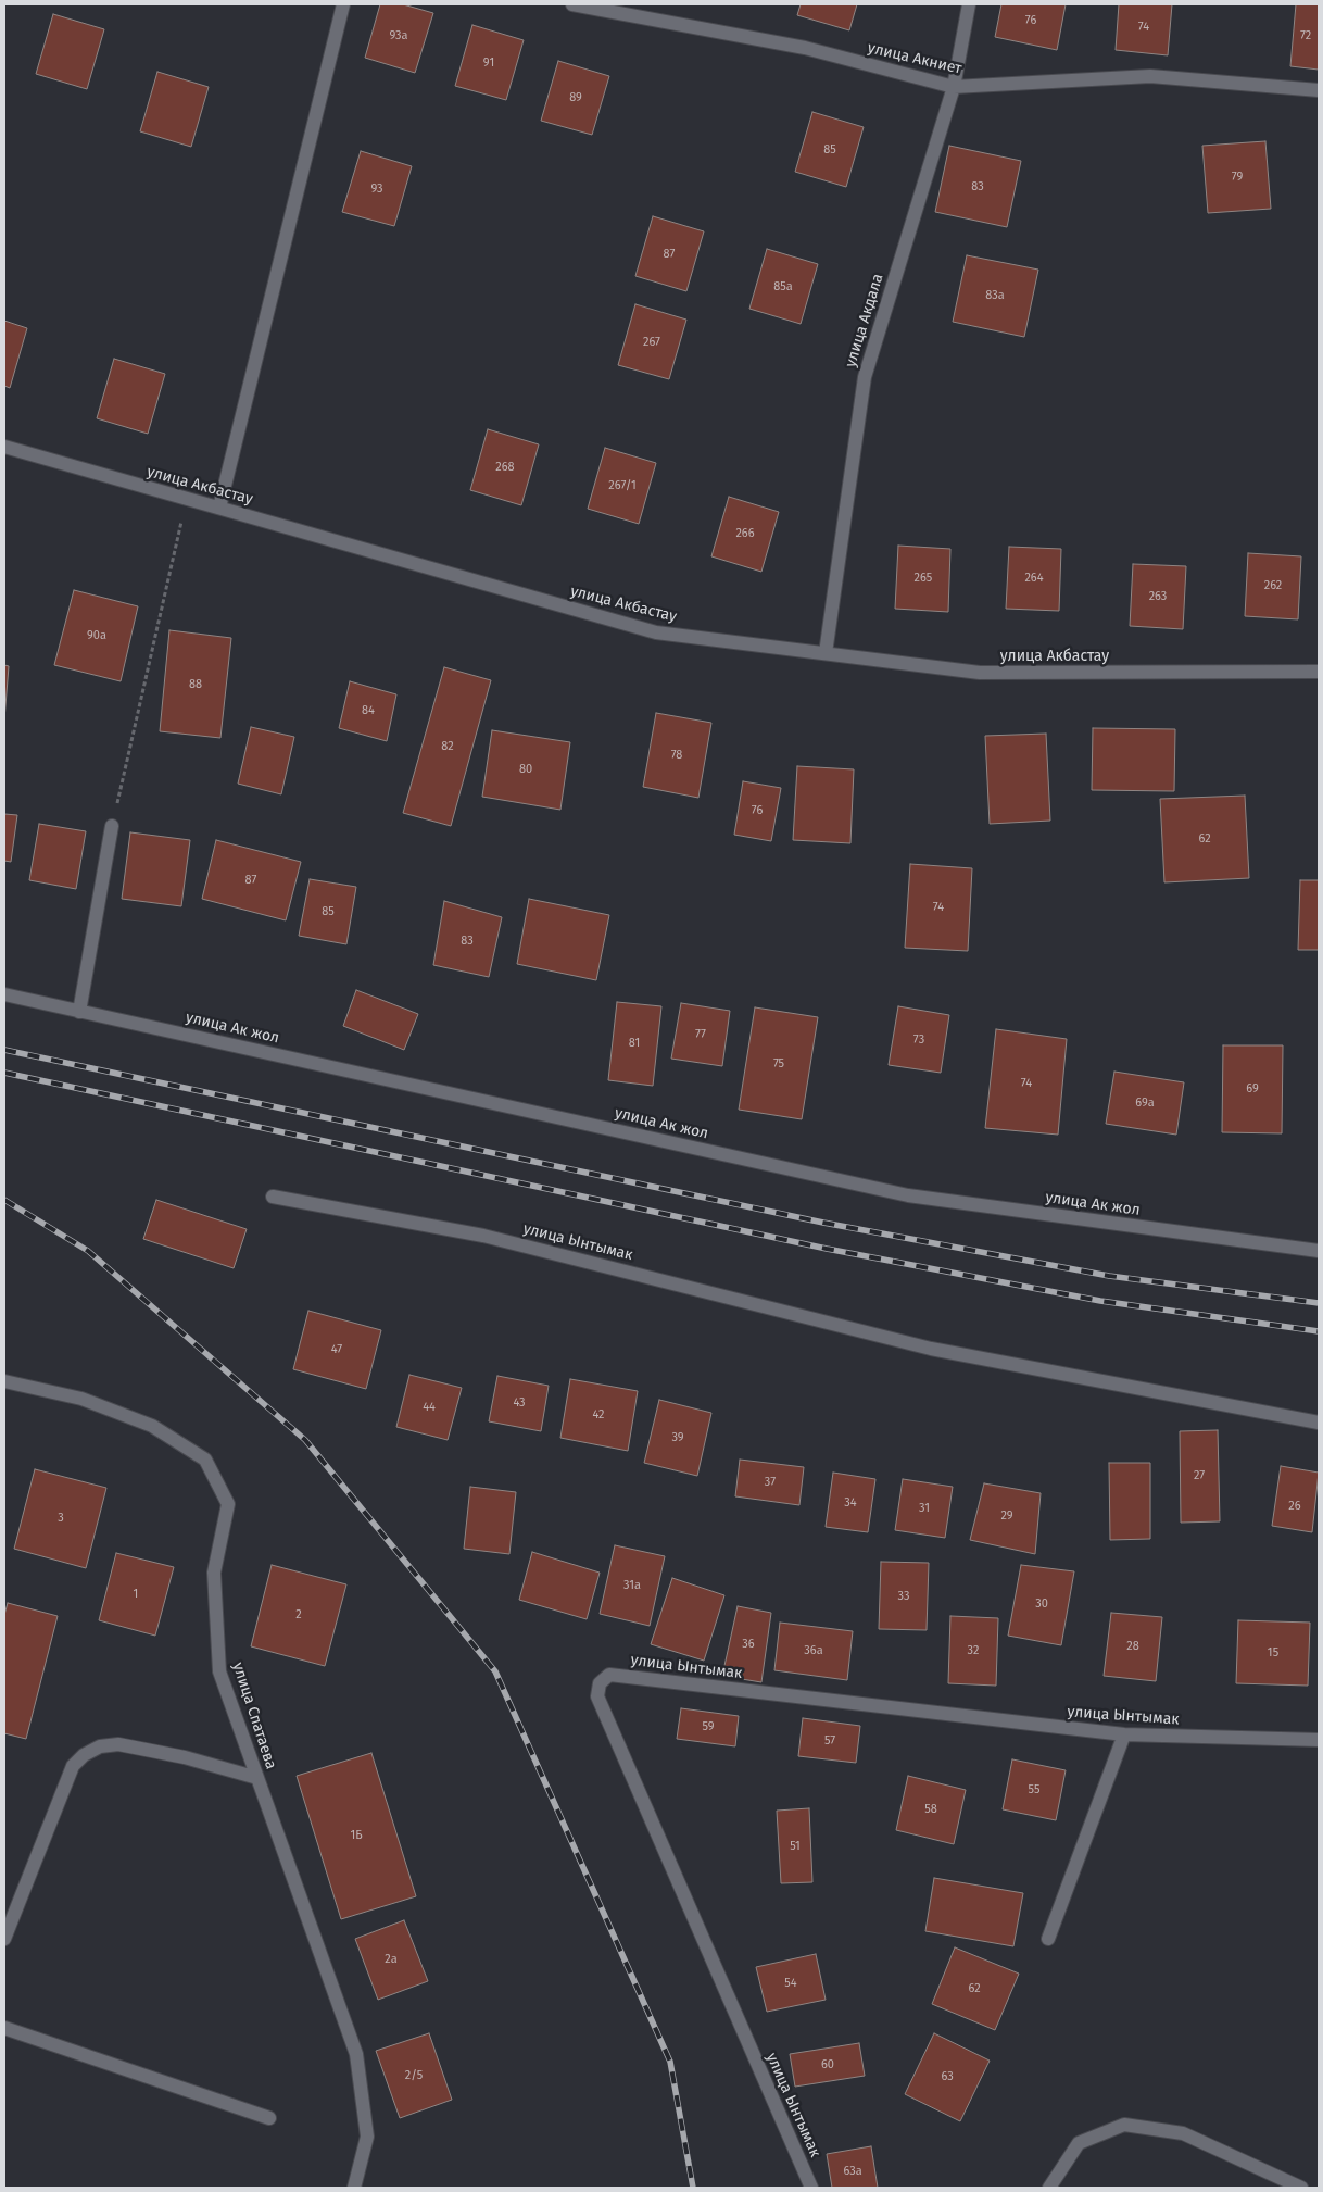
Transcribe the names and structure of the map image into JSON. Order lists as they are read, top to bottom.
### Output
{
  "streets": {
    "street": [
      "улица Акниет",
      "улица Акдала",
      "улица Акбастау",
      "улица Ак жол",
      "улица Ынтымак",
      "улица Спатаева"
    ]
  },
  "crossings": [
    ["улица Акниет", "улица Акдала"],
    ["улица Акдала", "улица Акбастау"]
  ],
  "house_numbers": [
    "76",
    "74",
    "93а",
    "72",
    "91",
    "89",
    "85",
    "79",
    "83",
    "93",
    "87",
    "85а",
    "83а",
    "267",
    "268",
    "267/1",
    "266",
    "265",
    "264",
    "262",
    "263",
    "90а",
    "88",
    "84",
    "82",
    "78",
    "80",
    "76",
    "62",
    "87",
    "74",
    "85",
    "83",
    "77",
    "73",
    "81",
    "75",
    "74",
    "69",
    "69а",
    "47",
    "43",
    "44",
    "42",
    "39",
    "27",
    "37",
    "34",
    "26",
    "31",
    "29",
    "3",
    "31а",
    "1",
    "33",
    "30",
    "2",
    "36",
    "28",
    "36а",
    "32",
    "15",
    "59",
    "57",
    "55",
    "58",
    "1Б",
    "51",
    "2а",
    "54",
    "62",
    "60",
    "2/5",
    "63",
    "63а"
  ]
}
